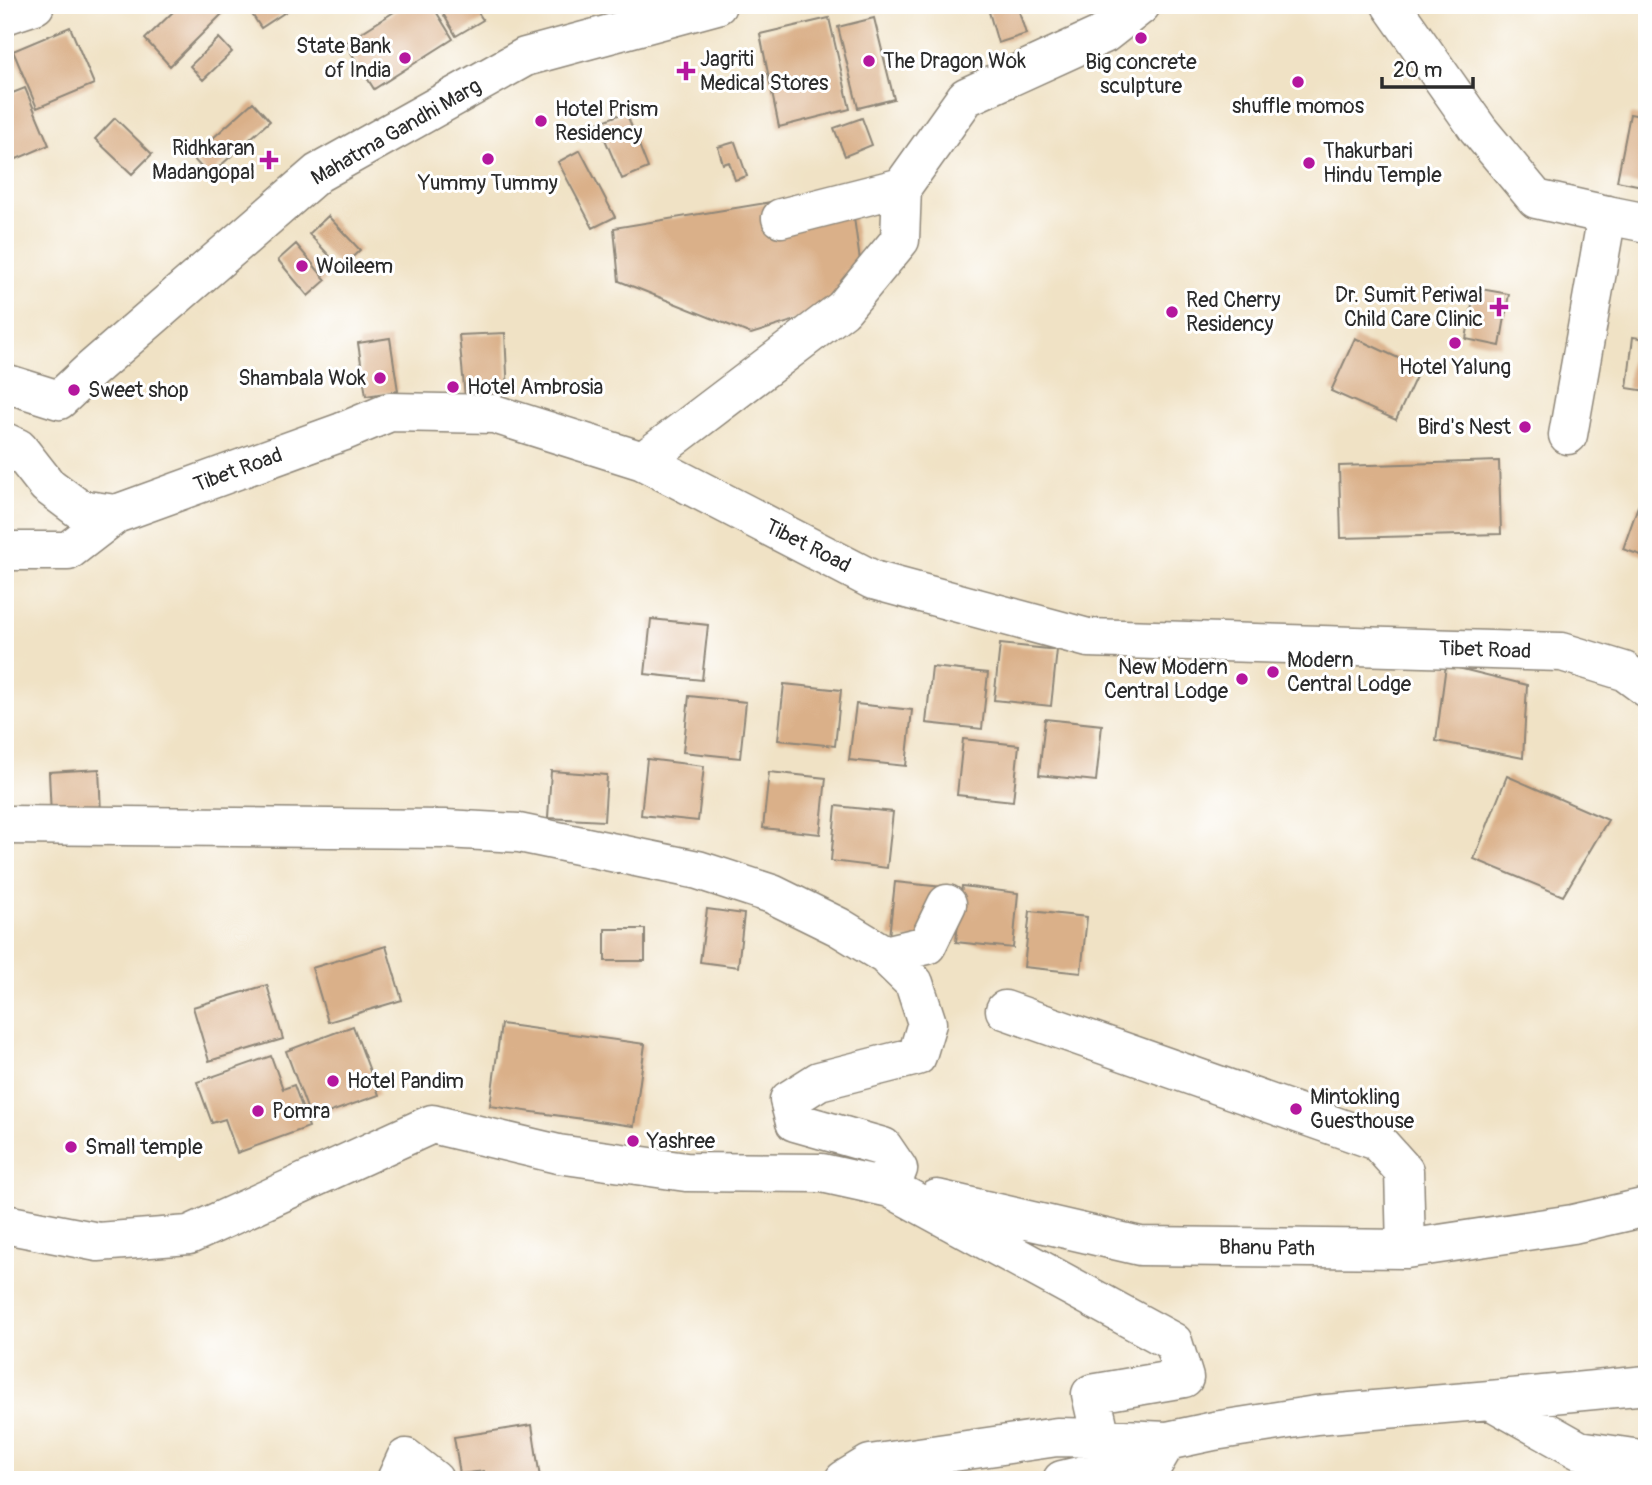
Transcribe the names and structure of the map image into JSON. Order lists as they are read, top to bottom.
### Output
{
  "streets": {
    "street": ["Mahatma Gandhi Marg", "Tibet Road", "Bhanu Path"]
  },
  "places": {
    "other": [
      "Big concrete sculpture",
      "State Bank of India",
      "The Dragon Wok",
      "shuffle momos",
      "Hotel Prism Residency",
      "Yummy Tummy",
      "Thakurbari Hindu Temple",
      "Woileem",
      "Red Cherry Residency",
      "Hotel Yalung",
      "Shambala Wok",
      "Hotel Ambrosia",
      "Sweet shop",
      "Bird's Nest",
      "Modern Central Lodge",
      "New Modern Central Lodge",
      "Hotel Pandim",
      "Mintokling Guesthouse",
      "Pomra",
      "Yashree",
      "Small temple"
    ],
    "health": ["Jagriti Medical Stores", "Ridhkaran Madangopal", "Dr. Sumit Periwal Child Care Clinic"]
  },
  "scale_bar": "20 m"
}
